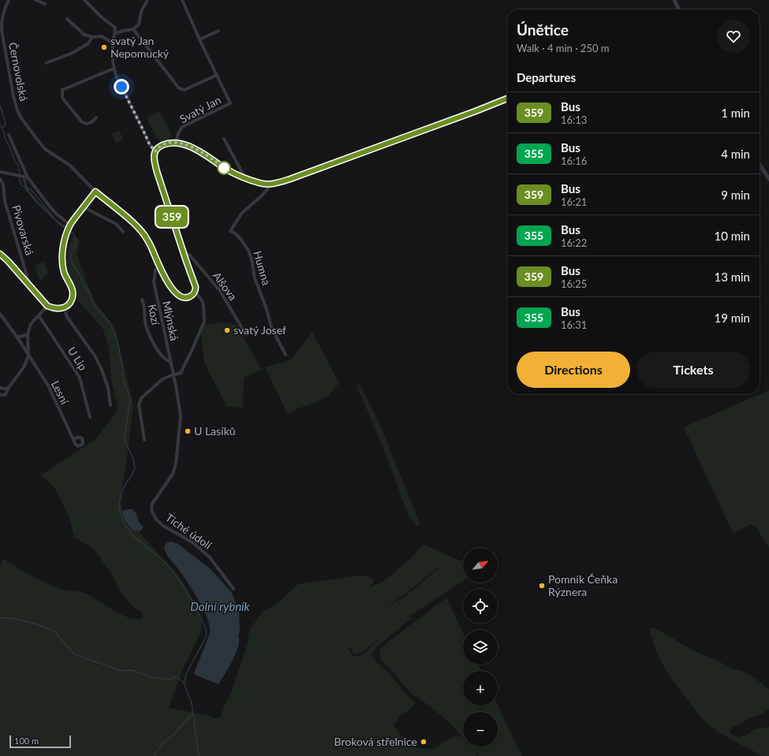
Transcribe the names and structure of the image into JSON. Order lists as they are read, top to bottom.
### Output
{
  "streets": {
    "street": [
      "Černovolská",
      "Svatý Jan",
      "Pivovarská",
      "Humna",
      "Alšova",
      "Kozí",
      "Mlýnská",
      "U Lip",
      "Lesní",
      "Tiché údolí"
    ]
  },
  "crossings": [
    ["Kozí", "Mlýnská"],
    ["Mlýnská", "Tiché údolí"]
  ],
  "water": ["Dolní rybník"],
  "places": [
    "svatý Jan Nepomucký",
    "svatý Josef",
    "U Lasíků",
    "Pomník Čeňka Rýznera",
    "Broková střelnice"
  ],
  "lines": ["bus line 359"],
  "scale_bar": "100 m",
  "north": "top right",
  "page": {
    "on_map": "359",
    "heading": [
      ["Únětice", "Walk · 4 min · 250 m"],
      "Departures"
    ],
    "list": [
      {
        "mark": "359",
        "name": "Bus",
        "note": "16:13",
        "value": "1 min"
      },
      {
        "mark": "355",
        "name": "Bus",
        "note": "16:16",
        "value": "4 min"
      },
      {
        "mark": "359",
        "name": "Bus",
        "note": "16:21",
        "value": "9 min"
      },
      {
        "mark": "355",
        "name": "Bus",
        "note": "16:22",
        "value": "10 min"
      },
      {
        "mark": "359",
        "name": "Bus",
        "note": "16:25",
        "value": "13 min"
      },
      {
        "mark": "355",
        "name": "Bus",
        "note": "16:31",
        "value": "19 min"
      }
    ],
    "buttons": ["Directions", "Tickets"],
    "map_buttons": ["+", "−"],
    "scale": "100 m"
  }
}
